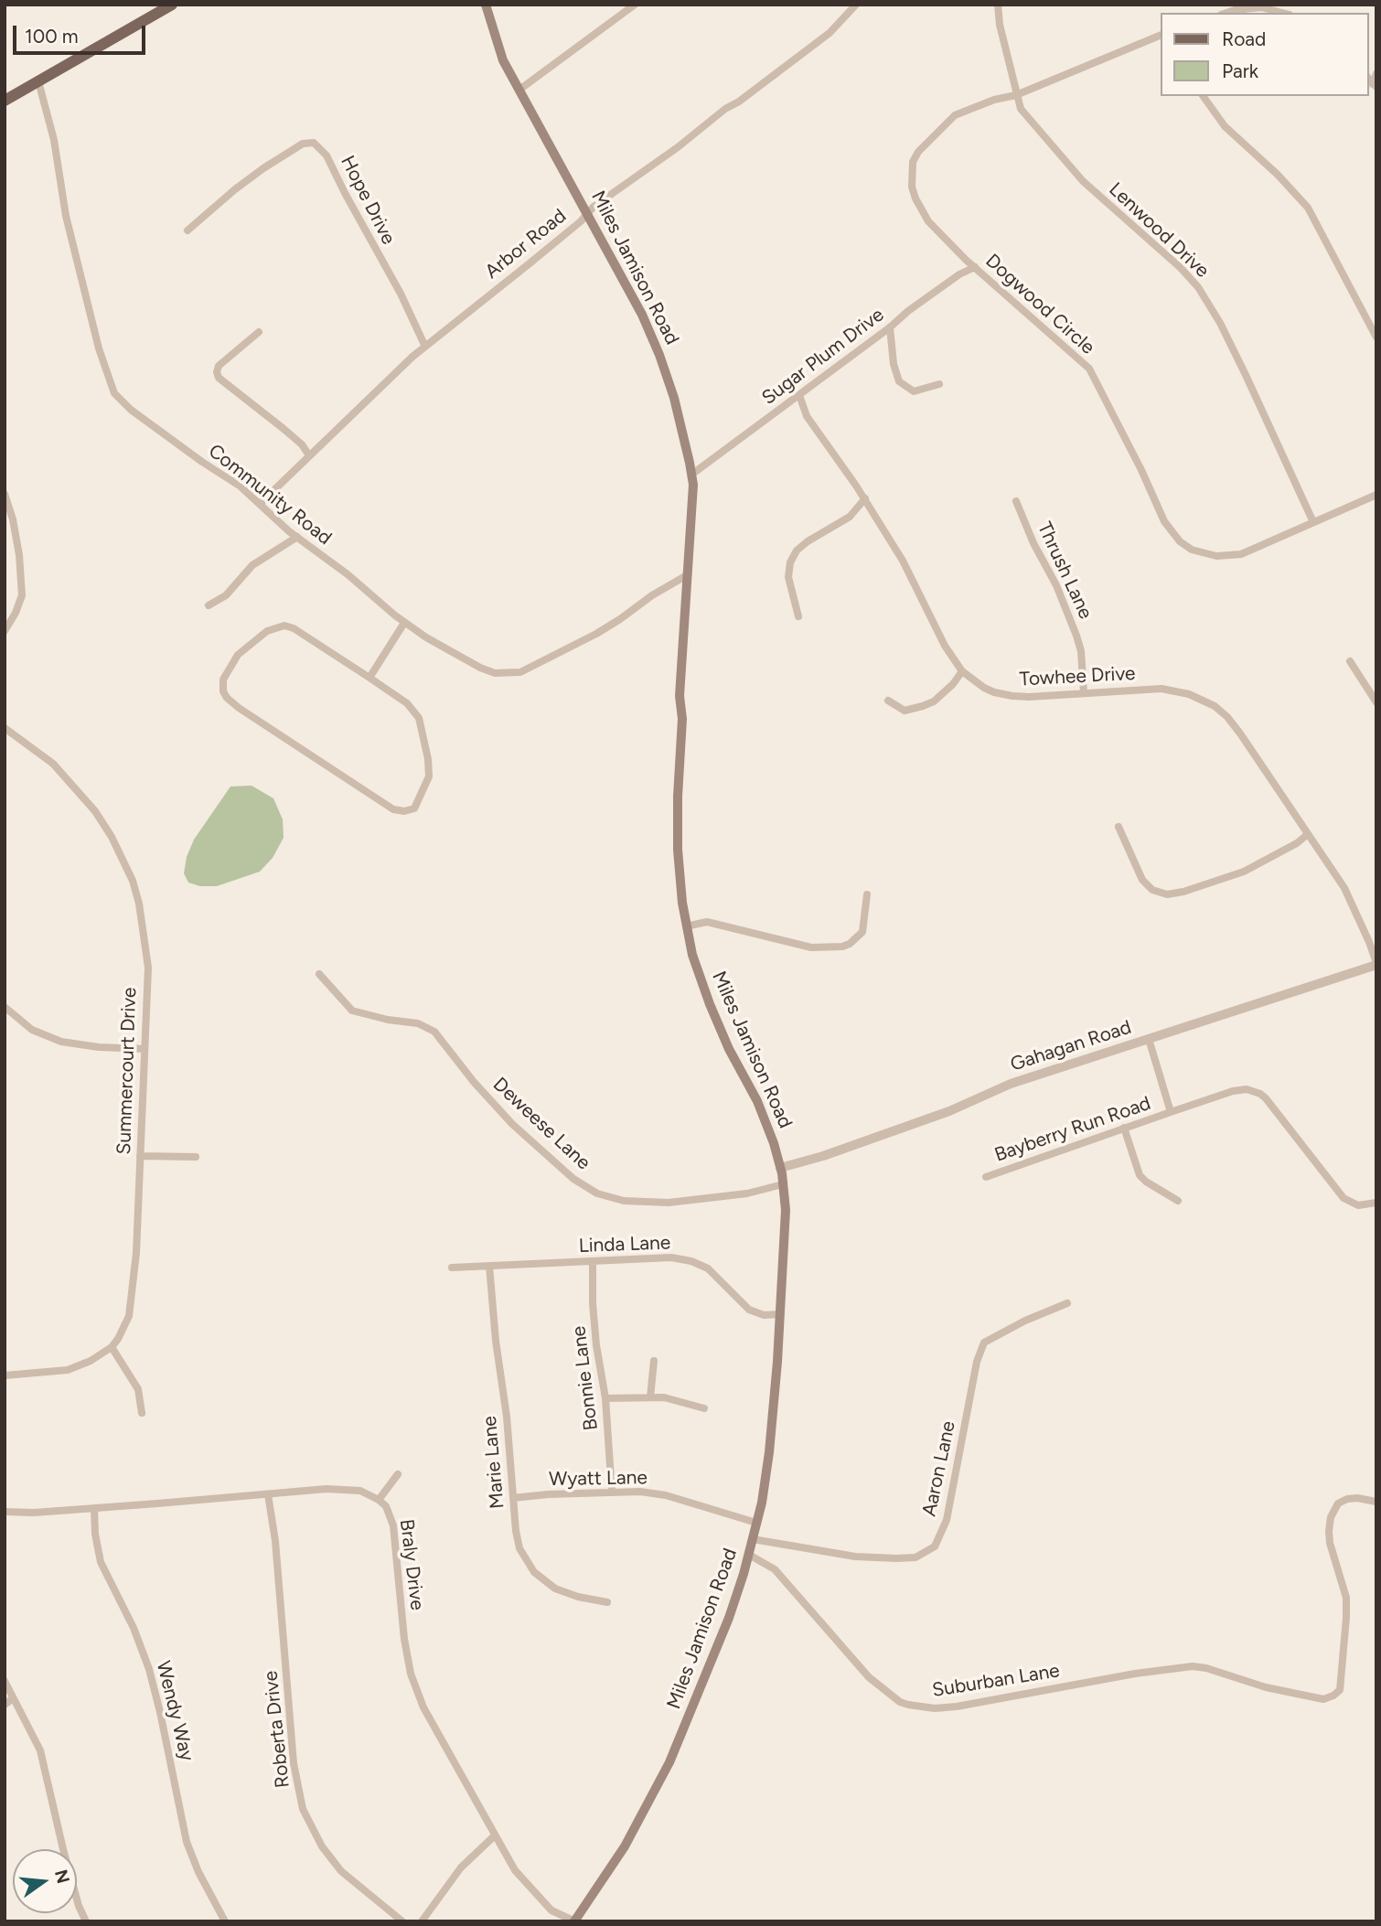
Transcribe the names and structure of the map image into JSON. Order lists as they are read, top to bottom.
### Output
{
  "streets": {
    "main road": ["Miles Jamison Road"],
    "street": [
      "Hope Drive",
      "Lenwood Drive",
      "Arbor Road",
      "Dogwood Circle",
      "Sugar Plum Drive",
      "Community Road",
      "Thrush Lane",
      "Towhee Drive",
      "Gahagan Road",
      "Summercourt Drive",
      "Deweese Lane",
      "Bayberry Run Road",
      "Linda Lane",
      "Bonnie Lane",
      "Marie Lane",
      "Aaron Lane",
      "Wyatt Lane",
      "Braly Drive",
      "Suburban Lane",
      "Wendy Way",
      "Roberta Drive"
    ]
  },
  "crossings": [
    ["Hope Drive", "Arbor Road"],
    ["Lenwood Drive", "Dogwood Circle"],
    ["Arbor Road", "Miles Jamison Road"],
    ["Arbor Road", "Community Road"],
    ["Miles Jamison Road", "Sugar Plum Drive"],
    ["Miles Jamison Road", "Community Road"],
    ["Miles Jamison Road", "Gahagan Road"],
    ["Miles Jamison Road", "Deweese Lane"],
    ["Miles Jamison Road", "Linda Lane"],
    ["Miles Jamison Road", "Aaron Lane"],
    ["Miles Jamison Road", "Wyatt Lane"],
    ["Miles Jamison Road", "Braly Drive"],
    ["Miles Jamison Road", "Suburban Lane"],
    ["Dogwood Circle", "Sugar Plum Drive"],
    ["Sugar Plum Drive", "Towhee Drive"],
    ["Thrush Lane", "Towhee Drive"],
    ["Towhee Drive", "Gahagan Road"],
    ["Gahagan Road", "Bayberry Run Road"],
    ["Linda Lane", "Bonnie Lane"],
    ["Linda Lane", "Marie Lane"],
    ["Bonnie Lane", "Wyatt Lane"],
    ["Marie Lane", "Wyatt Lane"],
    ["Braly Drive", "Wendy Way"],
    ["Braly Drive", "Roberta Drive"]
  ],
  "legend": ["Road", "Park"],
  "scale_bar": "100 m",
  "north": "right"
}
